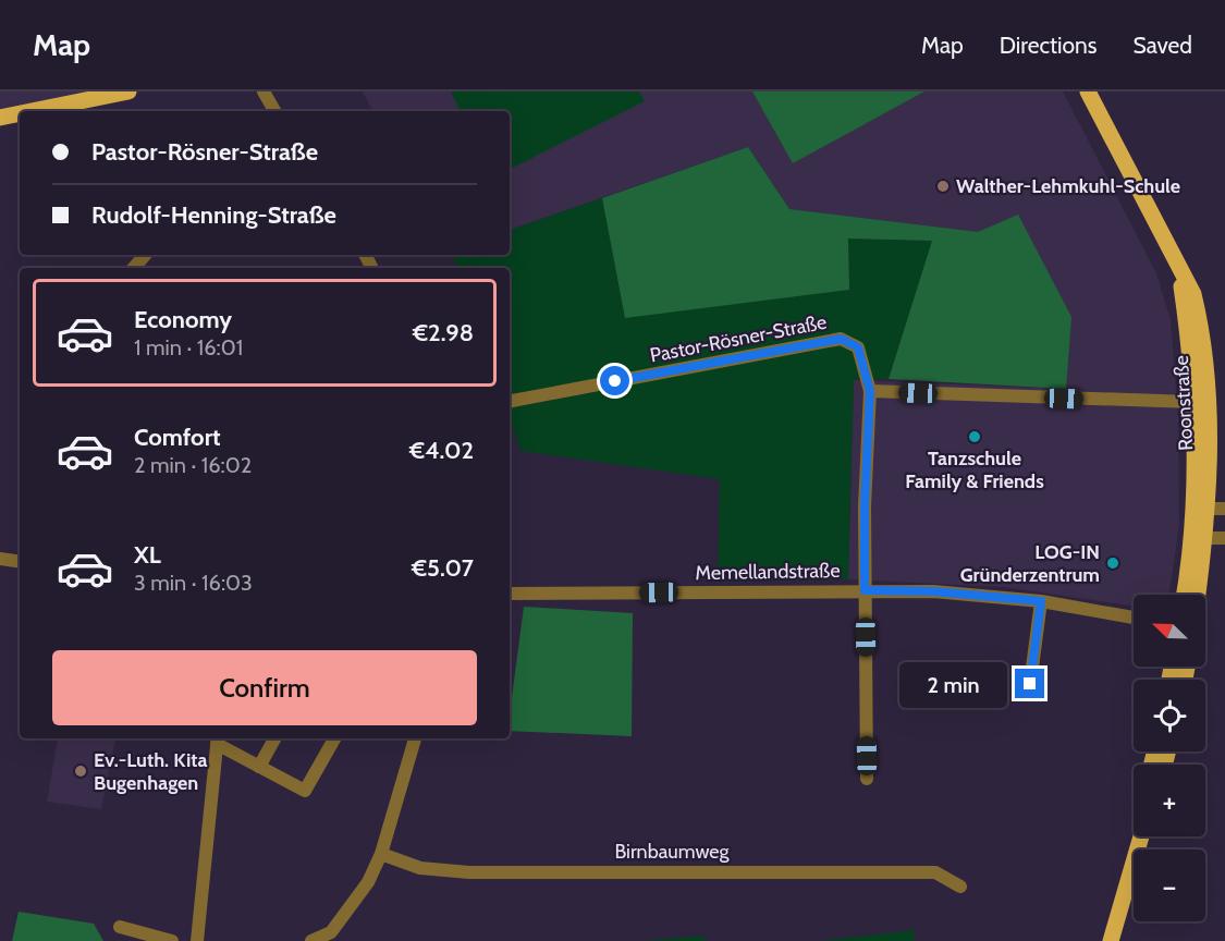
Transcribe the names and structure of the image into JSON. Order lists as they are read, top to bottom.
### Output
{
  "streets": {
    "main road": ["Roonstraße"],
    "street": ["Pastor-Rösner-Straße", "Memellandstraße", "Birnbaumweg"]
  },
  "crossings": [
    ["Pastor-Rösner-Straße", "Memellandstraße"]
  ],
  "places": [
    "Walther-Lehmkuhl-Schule",
    "Tanzschule Family & Friends",
    "LOG-IN Gründerzentrum",
    "Ev.-Luth. Kita Bugenhagen"
  ],
  "north": "top left",
  "page": {
    "header": "Map",
    "nav": ["Map", "Directions", "Saved"],
    "banner": ["Pastor-Rösner-Straße", "Rudolf-Henning-Straße"],
    "list": [
      {
        "name": "Economy",
        "note": "1 min · 16:01",
        "value": "€2.98"
      },
      {
        "name": "Comfort",
        "note": "2 min · 16:02",
        "value": "€4.02"
      },
      {
        "name": "XL",
        "note": "3 min · 16:03",
        "value": "€5.07"
      }
    ],
    "map_buttons": ["+", "−"],
    "buttons": "Confirm",
    "bubble": "2 min"
  }
}
